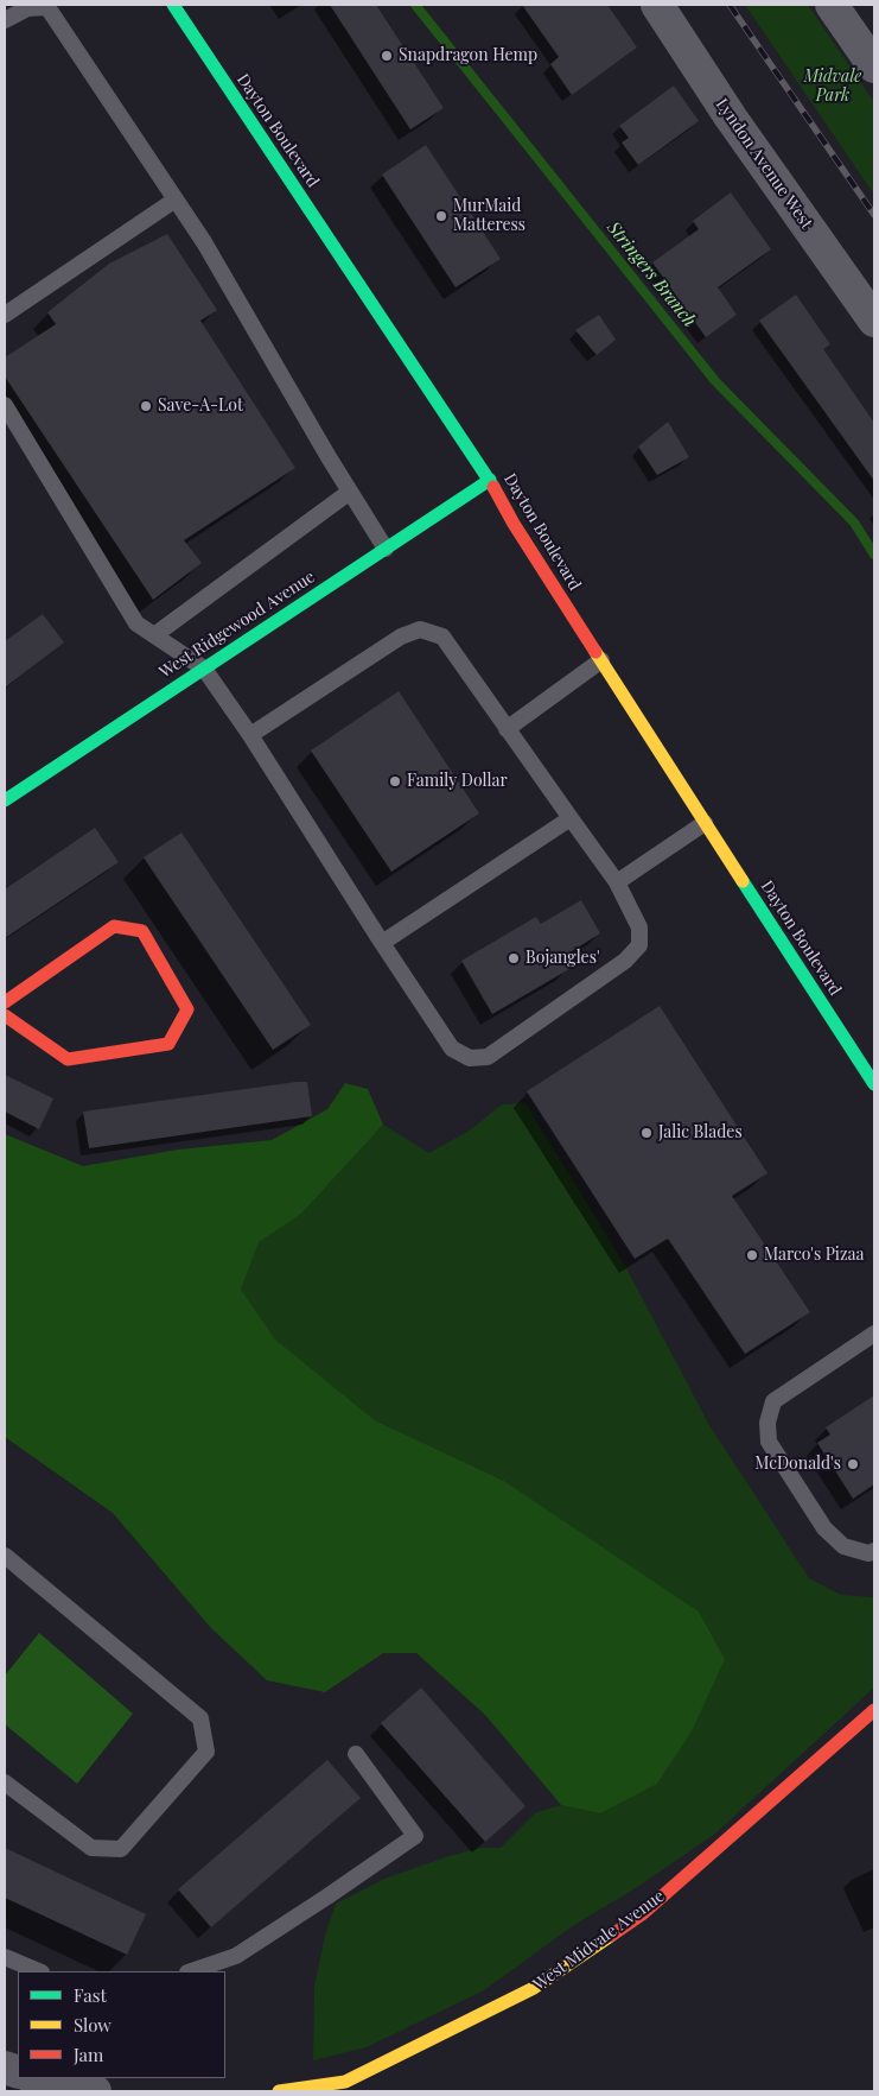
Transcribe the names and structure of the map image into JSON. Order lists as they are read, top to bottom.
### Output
{
  "streets": {
    "street": [
      "Dayton Boulevard",
      "Lyndon Avenue West",
      "West Ridgewood Avenue",
      "West Midvale Avenue"
    ]
  },
  "crossings": [
    ["Dayton Boulevard", "West Ridgewood Avenue"]
  ],
  "water": ["Stringers Branch"],
  "parks": ["Midvale Park"],
  "places": [
    "Snapdragon Hemp",
    "MurMaid Matteress",
    "Save-A-Lot",
    "Family Dollar",
    "Bojangles'",
    "Jalic Blades",
    "Marco's Pizaa",
    "McDonald's"
  ],
  "legend": ["Fast", "Slow", "Jam"]
}
